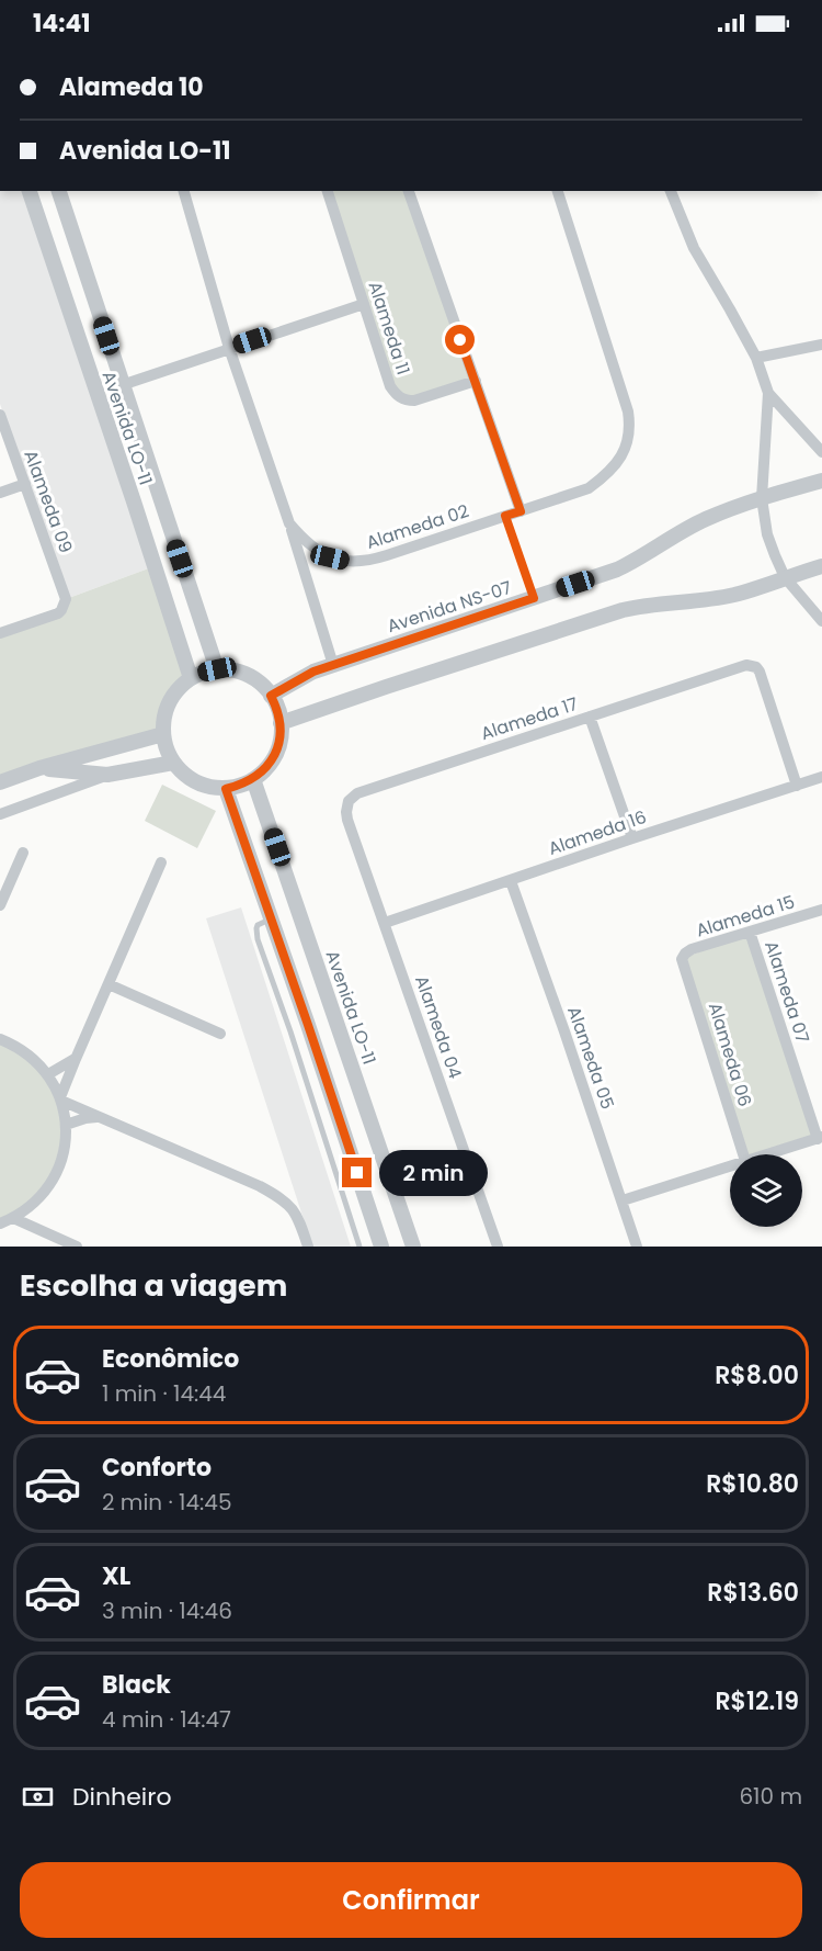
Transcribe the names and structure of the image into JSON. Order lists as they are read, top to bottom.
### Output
{
  "streets": {
    "street": [
      "Alameda 11",
      "Avenida LO-11",
      "Alameda 09",
      "Alameda 02",
      "Avenida NS-07",
      "Alameda 17",
      "Alameda 16",
      "Alameda 15",
      "Alameda 07",
      "Alameda 04",
      "Alameda 06",
      "Alameda 05"
    ]
  },
  "crossings": [
    ["Avenida LO-11", "Avenida NS-07"],
    ["Alameda 17", "Alameda 16"],
    ["Alameda 17", "Alameda 04"],
    ["Alameda 16", "Alameda 04"],
    ["Alameda 16", "Alameda 05"],
    ["Alameda 15", "Alameda 07"],
    ["Alameda 15", "Alameda 06"]
  ],
  "page": {
    "status": "14:41",
    "banner": ["Alameda 10", "Avenida LO-11"],
    "bubble": "2 min",
    "heading": "Escolha a viagem",
    "list": [
      {
        "name": "Econômico",
        "note": "1 min · 14:44",
        "value": "R$8.00"
      },
      {
        "name": "Conforto",
        "note": "2 min · 14:45",
        "value": "R$10.80"
      },
      {
        "name": "XL",
        "note": "3 min · 14:46",
        "value": "R$13.60"
      },
      {
        "name": "Black",
        "note": "4 min · 14:47",
        "value": "R$12.19"
      }
    ],
    "pay": ["Dinheiro", "610 m"],
    "buttons": "Confirmar"
  }
}
